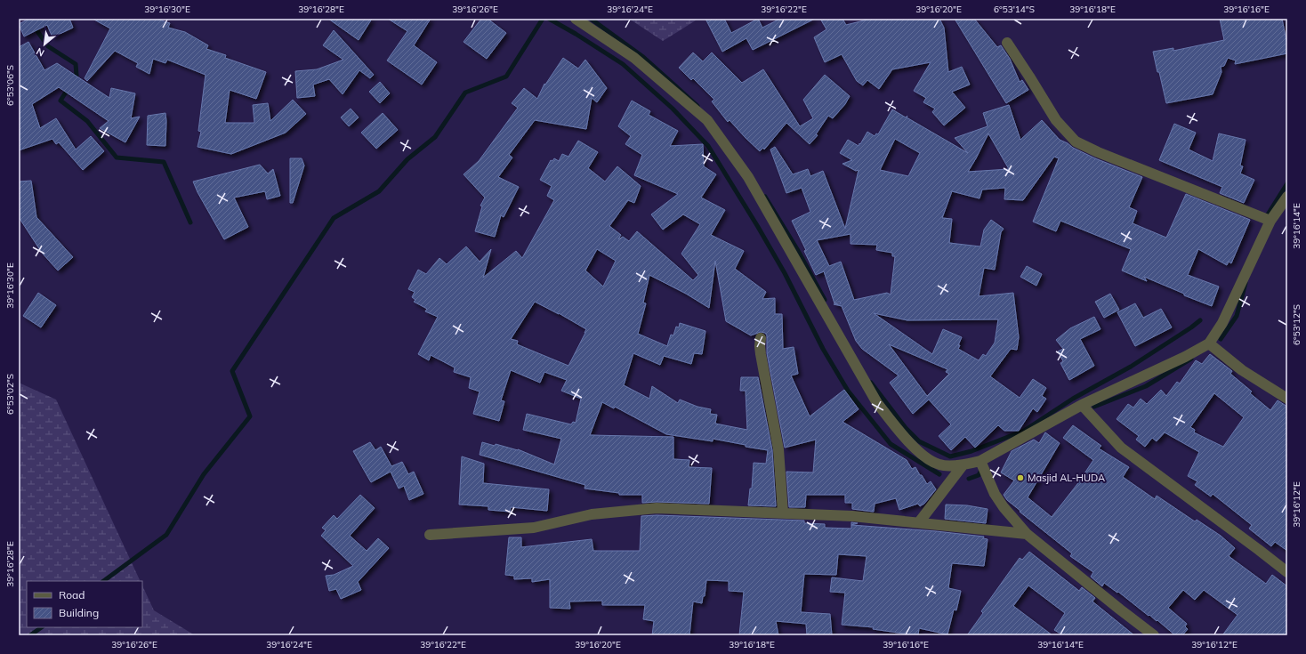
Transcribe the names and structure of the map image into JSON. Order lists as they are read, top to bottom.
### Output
{
  "places": ["Masjid AL-HUDA"],
  "legend": ["Road", "Building"],
  "north": "bottom left",
  "coordinates": [
    "39°16'30\"E",
    "39°16'28\"E",
    "39°16'26\"E",
    "39°16'24\"E",
    "39°16'22\"E",
    "39°16'20\"E",
    "6°53'14\"S",
    "39°16'18\"E",
    "39°16'16\"E",
    "6°53'06\"S",
    "39°16'14\"E",
    "6°53'12\"S",
    "6°53'02\"S",
    "39°16'12\"E"
  ]
}
